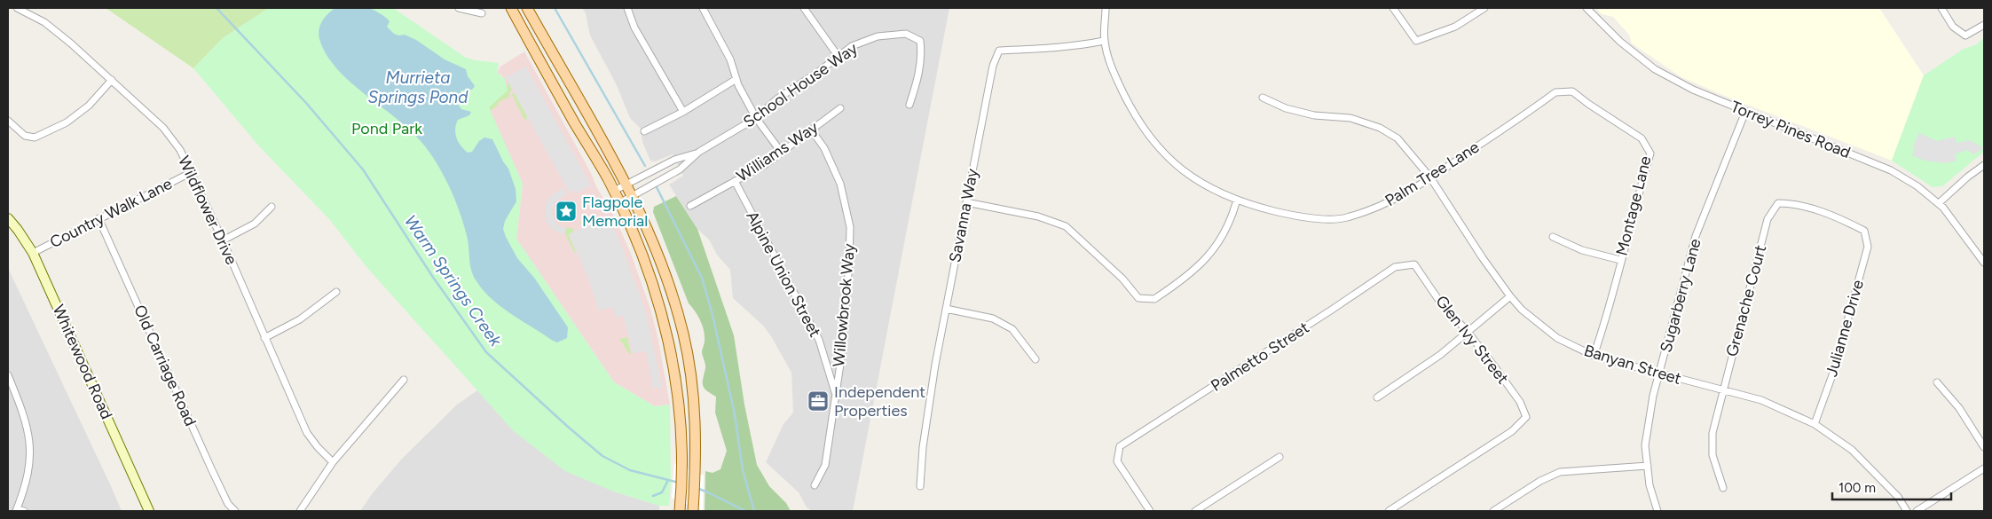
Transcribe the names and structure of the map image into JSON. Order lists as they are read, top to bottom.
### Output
{
  "streets": {
    "main road": ["Whitewood Road"],
    "street": [
      "School House Way",
      "Torrey Pines Road",
      "Williams Way",
      "Palm Tree Lane",
      "Montage Lane",
      "Wildflower Drive",
      "Country Walk Lane",
      "Savanna Way",
      "Alpine Union Street",
      "Sugarberry Lane",
      "Grenache Court",
      "Willowbrook Way",
      "Julianne Drive",
      "Glen Ivy Street",
      "Palmetto Street",
      "Banyan Street",
      "Old Carriage Road"
    ]
  },
  "crossings": [
    ["Torrey Pines Road", "Sugarberry Lane"],
    ["Williams Way", "Alpine Union Street"],
    ["Williams Way", "Willowbrook Way"],
    ["Palm Tree Lane", "Montage Lane"],
    ["Palm Tree Lane", "Savanna Way"],
    ["Palm Tree Lane", "Banyan Street"],
    ["Montage Lane", "Banyan Street"],
    ["Wildflower Drive", "Country Walk Lane"],
    ["Country Walk Lane", "Whitewood Road"],
    ["Country Walk Lane", "Old Carriage Road"],
    ["Alpine Union Street", "Willowbrook Way"],
    ["Sugarberry Lane", "Banyan Street"],
    ["Grenache Court", "Julianne Drive"],
    ["Grenache Court", "Banyan Street"],
    ["Julianne Drive", "Banyan Street"],
    ["Glen Ivy Street", "Palmetto Street"]
  ],
  "water": ["Murrieta Springs Pond", "Warm Springs Creek"],
  "parks": ["Pond Park"],
  "places": {
    "place": ["Flagpole Memorial"],
    "office": ["Independent Properties"]
  },
  "scale_bar": "100 m"
}
